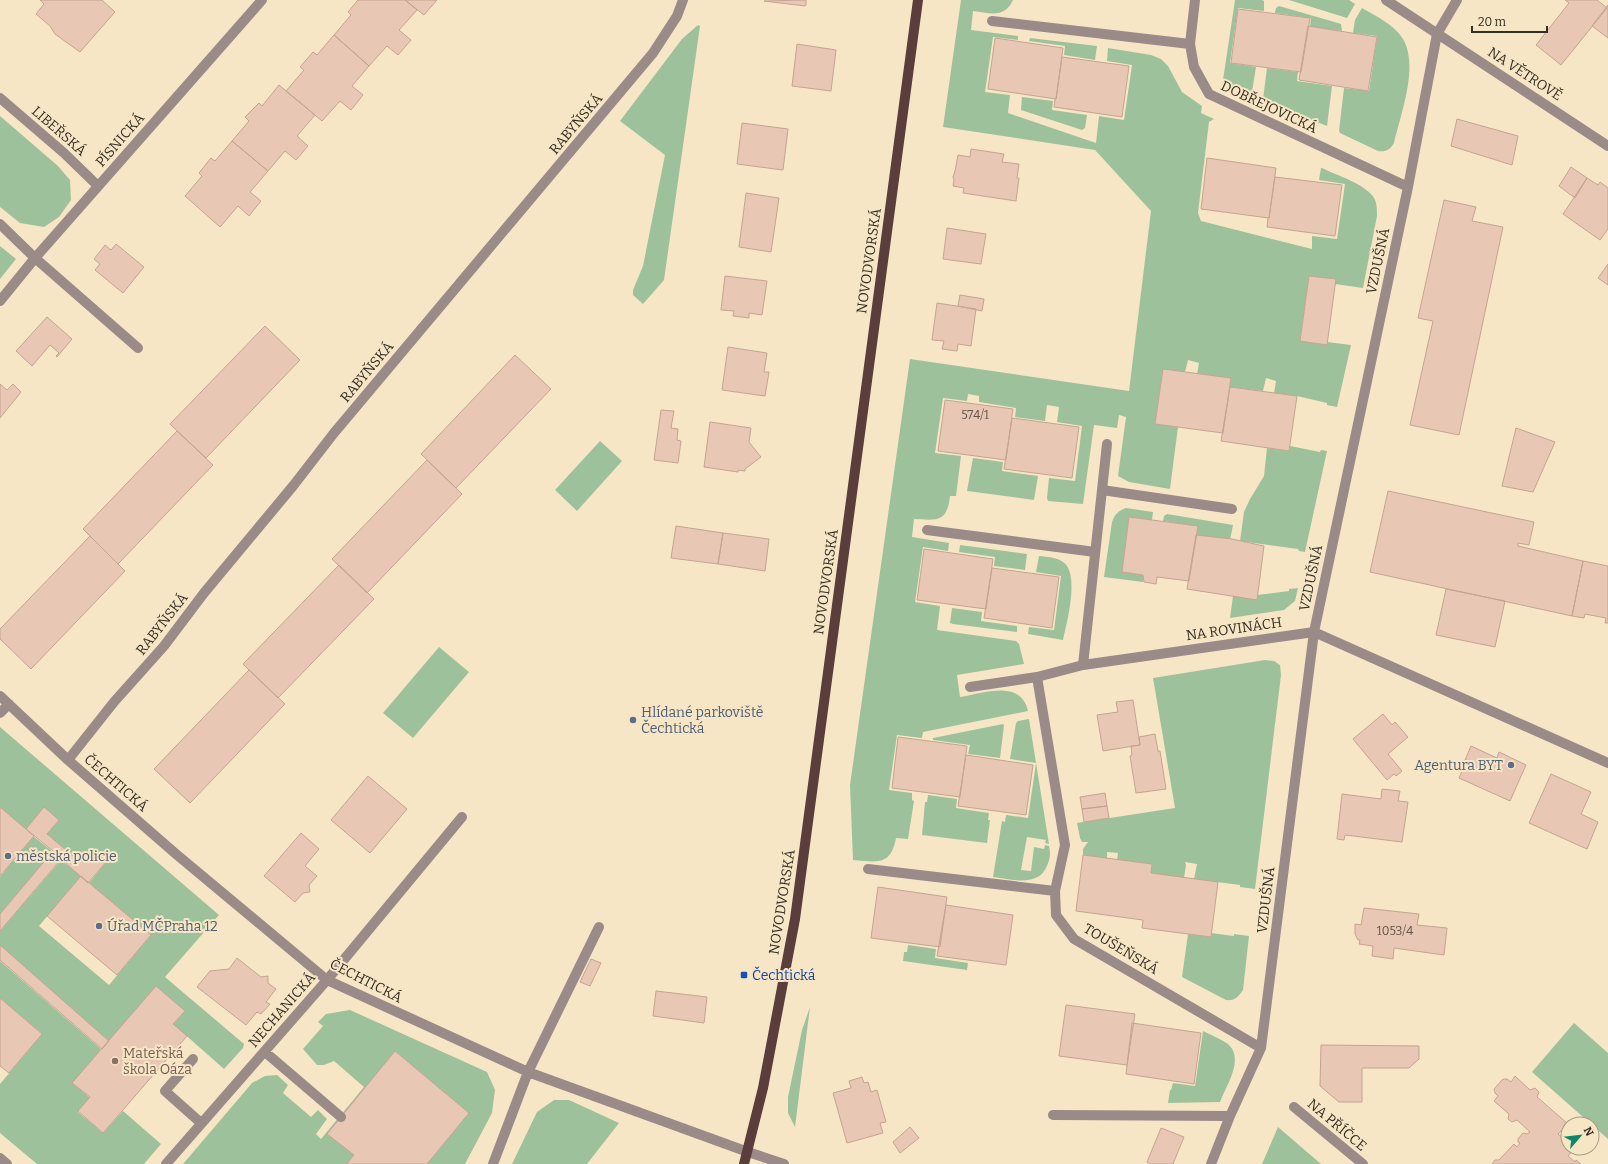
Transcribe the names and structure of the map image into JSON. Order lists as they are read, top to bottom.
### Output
{
  "streets": {
    "main road": ["NOVODVORSKÁ"],
    "street": [
      "NA VĚTROVĚ",
      "DOBŘEJOVICKÁ",
      "RABYŇSKÁ",
      "LIBEŘSKÁ",
      "PÍSNICKÁ",
      "VZDUŠNÁ",
      "NA ROVINÁCH",
      "ČECHTICKÁ",
      "TOUŠEŇSKÁ",
      "NECHANICKÁ",
      "NA PŘÍČCE"
    ]
  },
  "crossings": [
    ["NA VĚTROVĚ", "VZDUŠNÁ"],
    ["DOBŘEJOVICKÁ", "VZDUŠNÁ"],
    ["RABYŇSKÁ", "ČECHTICKÁ"],
    ["LIBEŘSKÁ", "PÍSNICKÁ"],
    ["NOVODVORSKÁ", "ČECHTICKÁ"],
    ["VZDUŠNÁ", "NA ROVINÁCH"],
    ["VZDUŠNÁ", "TOUŠEŇSKÁ"],
    ["ČECHTICKÁ", "NECHANICKÁ"]
  ],
  "places": {
    "other": [
      "Hlídané parkoviště Čechtická",
      "Agentura BYT",
      "městská policie",
      "Úřad MČPraha 12",
      "Mateřská škola Oáza"
    ],
    "transit": ["Čechtická"]
  },
  "house_numbers": ["574/1", "1053/4"],
  "scale_bar": "20 m",
  "north": "top right"
}
